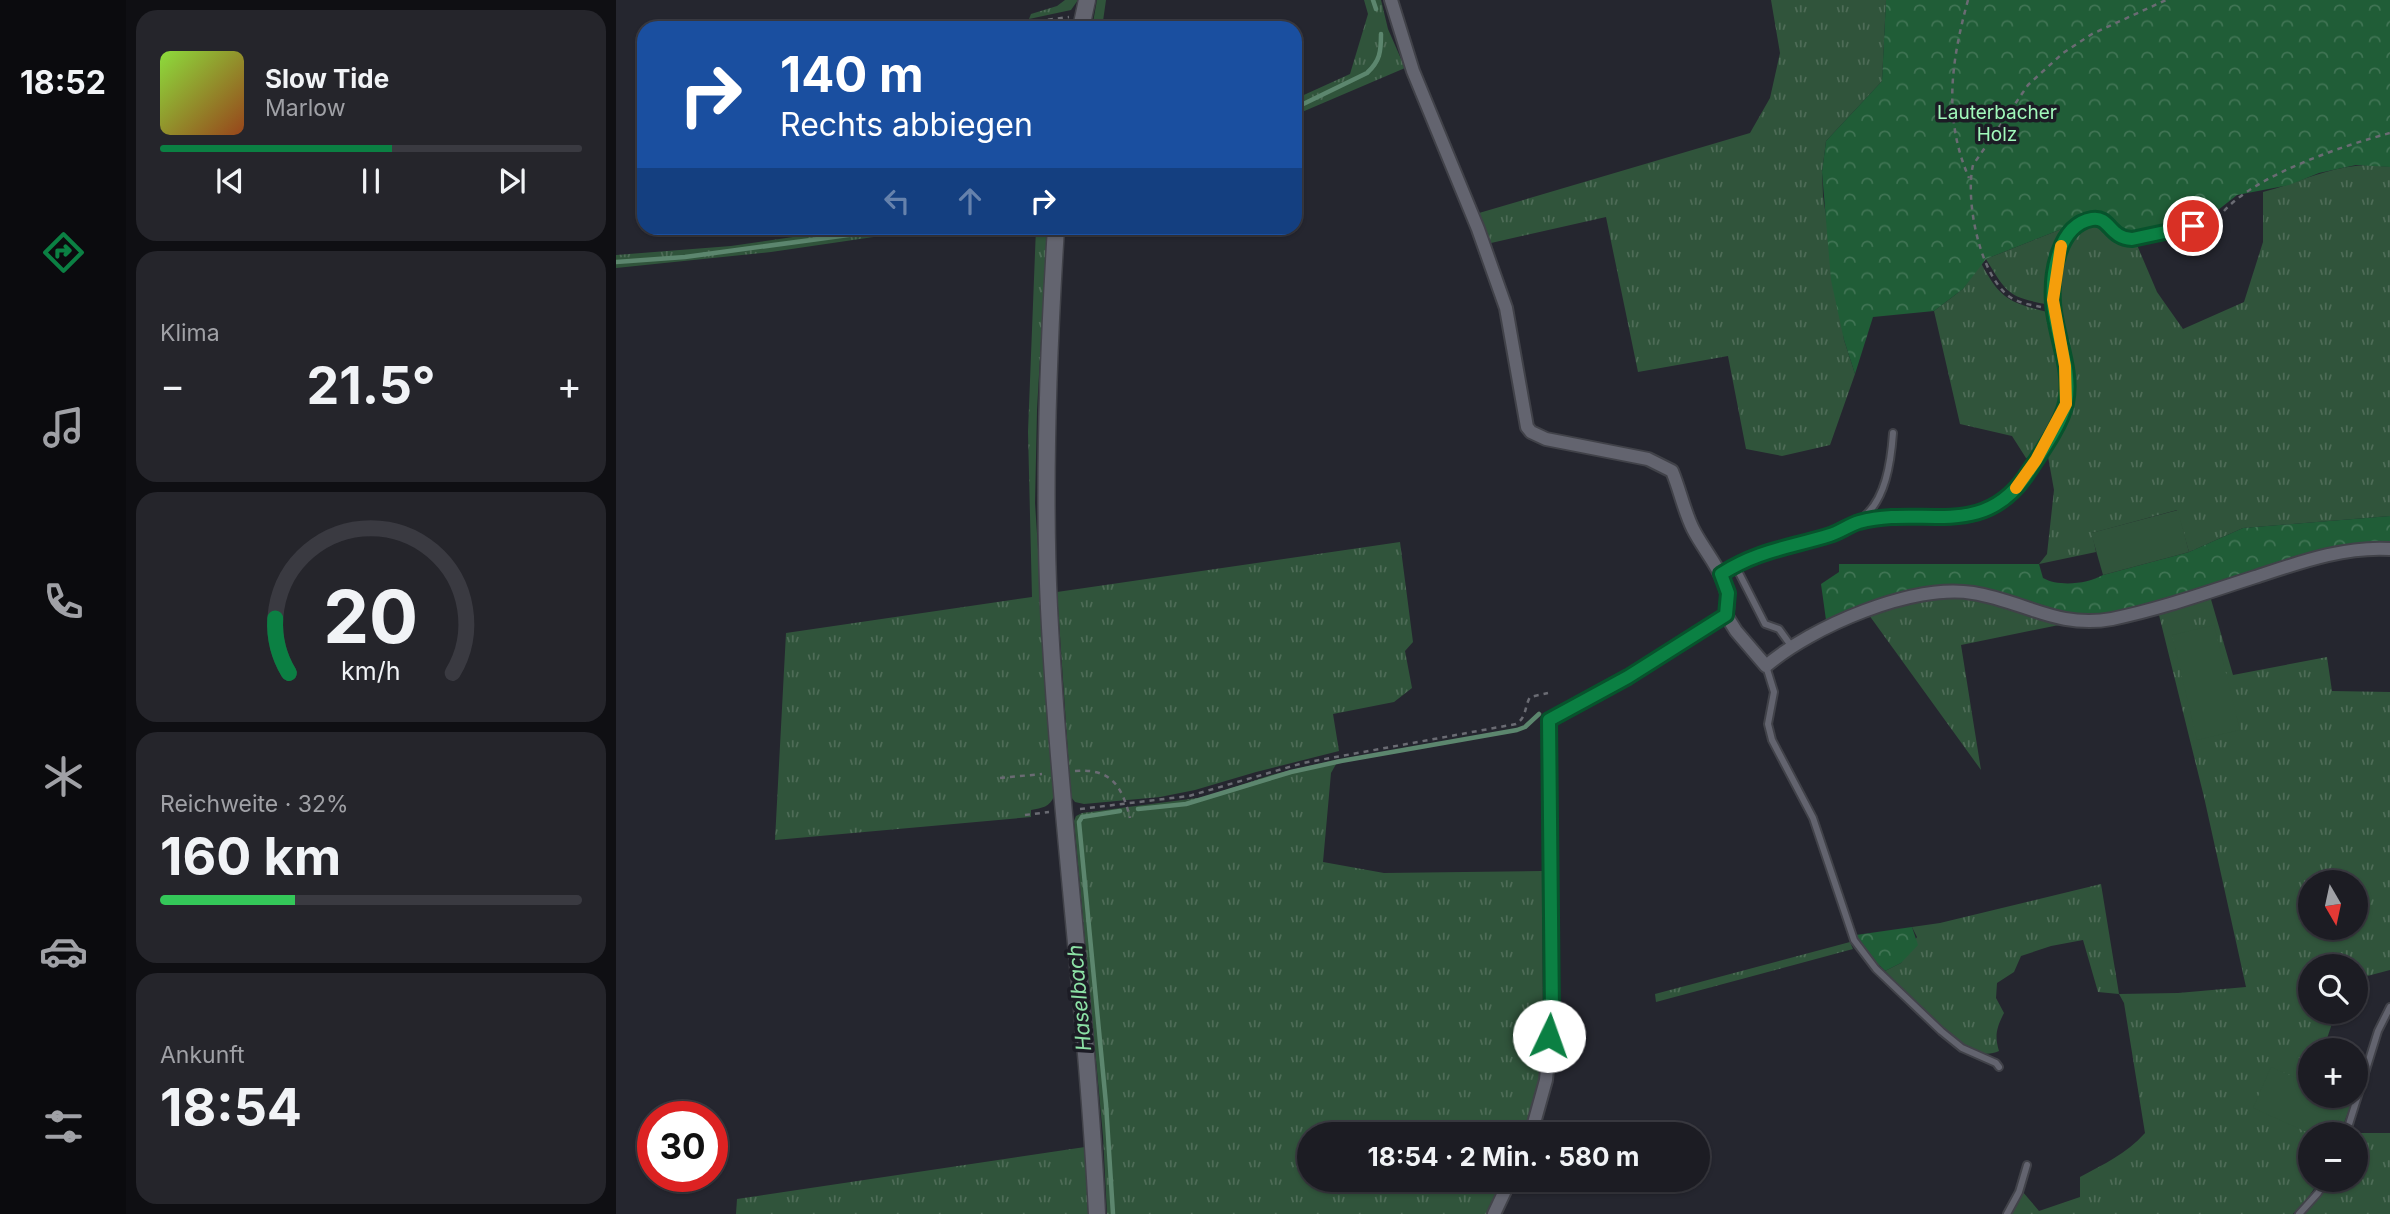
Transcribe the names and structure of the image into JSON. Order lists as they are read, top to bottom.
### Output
{
  "water": ["Haselbach"],
  "parks": ["Lauterbacher Holz"],
  "north": "bottom",
  "page": {
    "tabs": "18:52",
    "turn": ["140 m", "Rechts abbiegen"],
    "song": ["Slow Tide", "Marlow"],
    "tile": [
      "Klima",
      ["Reichweite · 32%", "160 km"],
      ["Ankunft", "18:54"]
    ],
    "heat": ["−", "21.5°", "+"],
    "map_buttons": ["+", "−"],
    "limit": "30",
    "trip": "18:54 · 2 Min. · 580 m",
    "gauge": ["20", "km/h"]
  }
}
